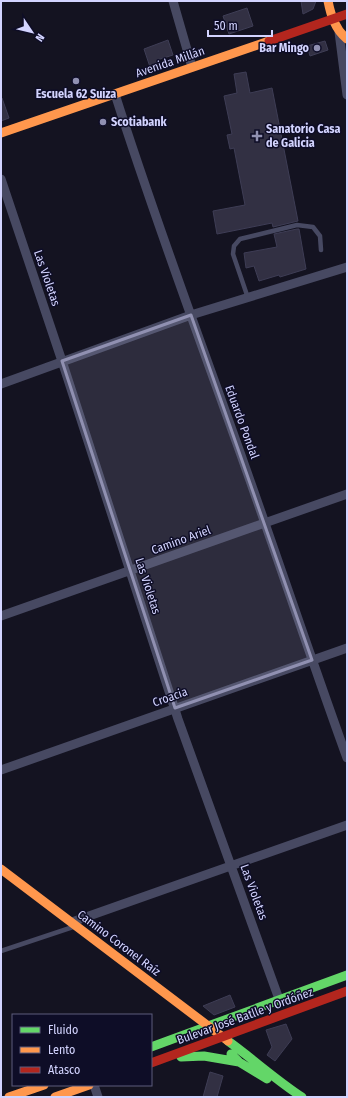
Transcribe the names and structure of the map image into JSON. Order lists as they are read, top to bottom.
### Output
{
  "streets": {
    "main road": ["Avenida Millán", "Camino Coronel Raíz", "Bulevar José Batlle y Ordóñez"],
    "street": [
      "Las Violetas",
      "Eduardo Pondal",
      "Camino Ariel",
      "Croacia"
    ]
  },
  "crossings": [
    ["Avenida Millán", "Eduardo Pondal"],
    ["Las Violetas", "Camino Ariel"],
    ["Las Violetas", "Croacia"],
    ["Las Violetas", "Bulevar José Batlle y Ordóñez"],
    ["Eduardo Pondal", "Camino Ariel"],
    ["Eduardo Pondal", "Croacia"],
    ["Camino Coronel Raíz", "Bulevar José Batlle y Ordóñez"]
  ],
  "places": {
    "other": ["Bar Mingo", "Escuela 62 Suiza", "Scotiabank"],
    "health": ["Sanatorio Casa de Galicia"]
  },
  "legend": ["Fluido", "Lento", "Atasco"],
  "scale_bar": "50 m",
  "north": "bottom right"
}
